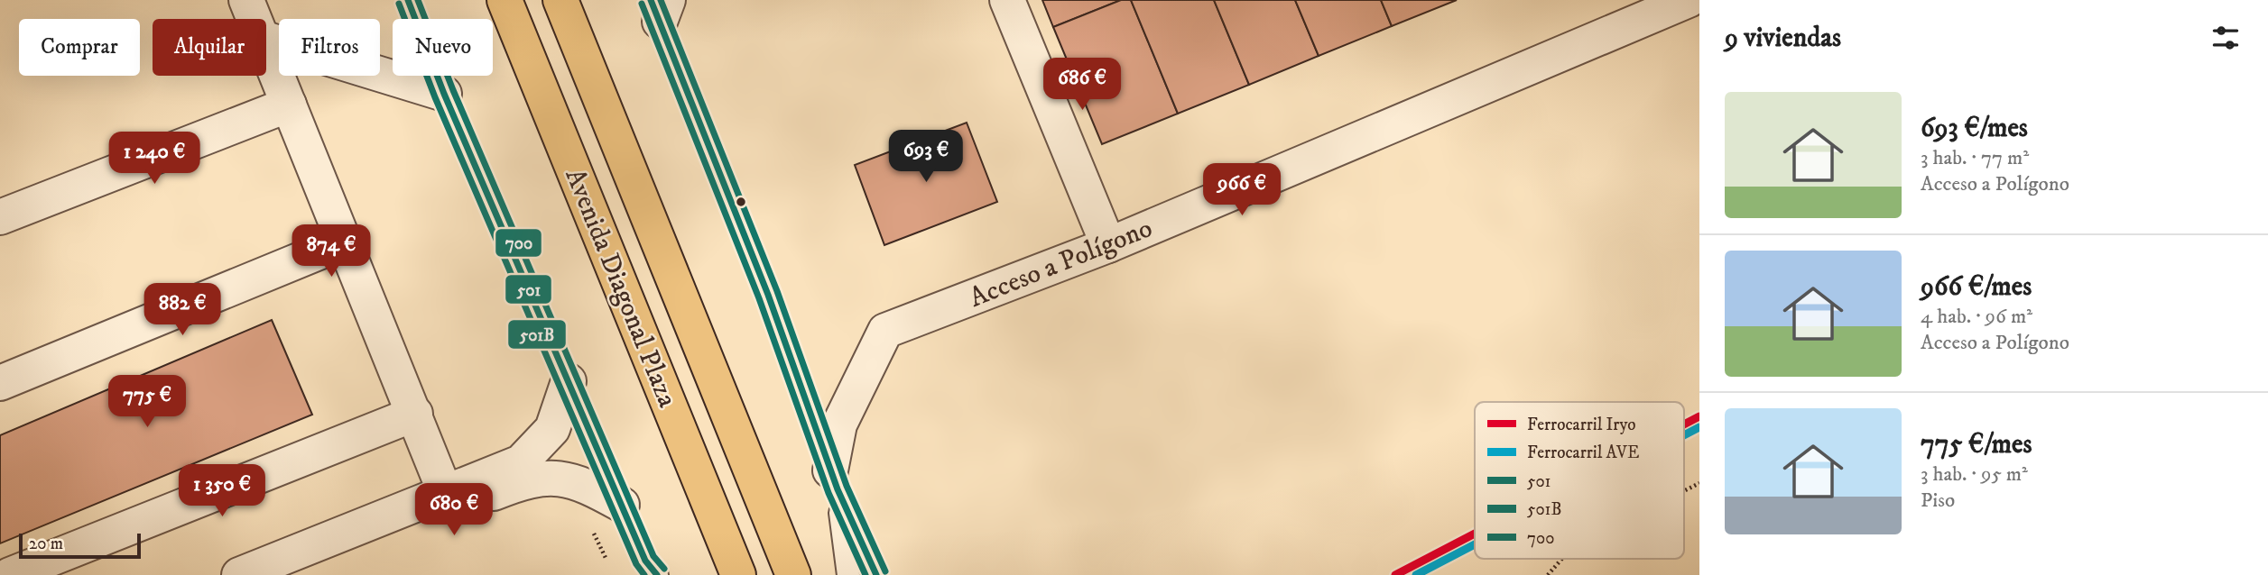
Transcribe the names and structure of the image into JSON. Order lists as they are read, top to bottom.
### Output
{
  "streets": {
    "main road": ["Avenida Diagonal Plaza"],
    "street": ["Acceso a Polígono"]
  },
  "lines": [
    "transit line 501",
    "transit line 700",
    "transit line 501B",
    "rail line Iryo",
    "rail line AVE"
  ],
  "legend": [
    "Ferrocarril Iryo",
    "Ferrocarril AVE",
    "501",
    "501B",
    "700"
  ],
  "scale_bar": "20 m",
  "page": {
    "heading": "9 viviendas",
    "chip": [
      "Comprar",
      "Alquilar",
      "Filtros",
      "Nuevo"
    ],
    "price": [
      "686 €",
      "693 €",
      "1 240 €",
      "966 €",
      "874 €",
      "882 €",
      "775 €",
      "1 350 €",
      "680 €"
    ],
    "list": [
      {
        "name": "693 €/mes",
        "note": "3 hab. · 77 m² · Acceso a Polígono"
      },
      {
        "name": "966 €/mes",
        "note": "4 hab. · 96 m² · Acceso a Polígono"
      },
      {
        "name": "775 €/mes",
        "note": "3 hab. · 95 m² · Piso"
      }
    ],
    "scale": "20 m"
  }
}
